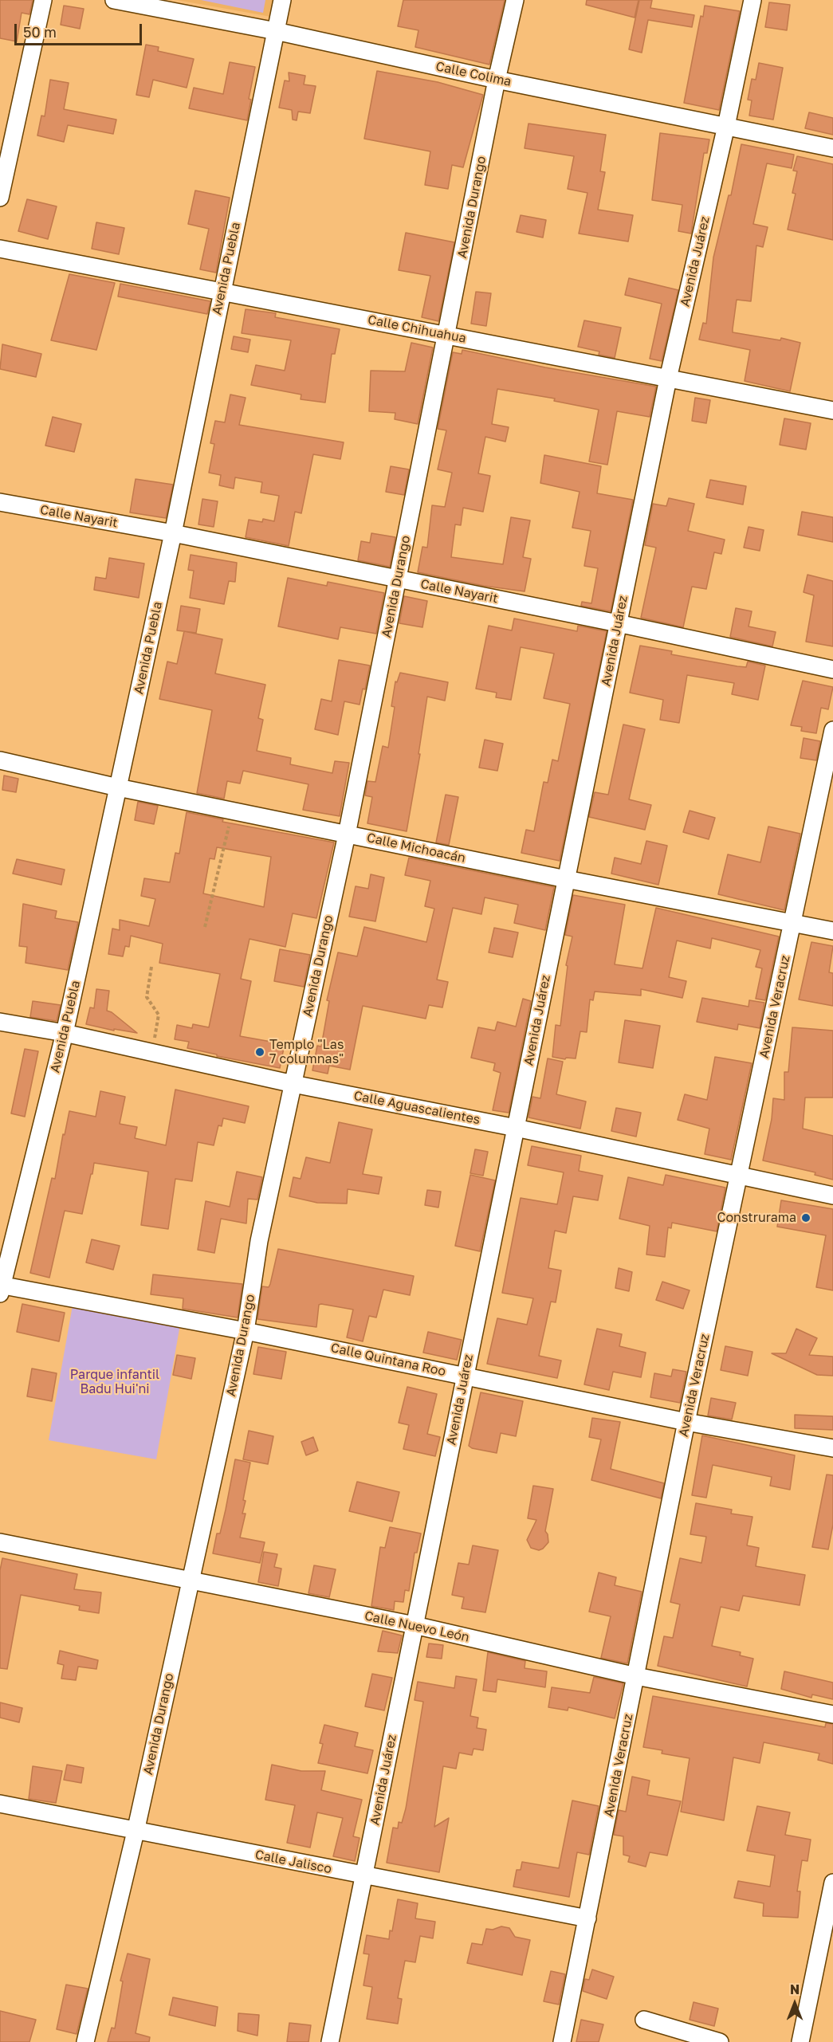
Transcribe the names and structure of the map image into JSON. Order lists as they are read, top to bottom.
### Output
{
  "streets": {
    "street": [
      "Calle Colima",
      "Avenida Durango",
      "Avenida Juárez",
      "Avenida Puebla",
      "Calle Chihuahua",
      "Calle Nayarit",
      "Calle Michoacán",
      "Avenida Veracruz",
      "Calle Aguascalientes",
      "Calle Quintana Roo",
      "Calle Nuevo León",
      "Calle Jalisco"
    ]
  },
  "crossings": [
    ["Calle Colima", "Avenida Durango"],
    ["Calle Colima", "Avenida Juárez"],
    ["Calle Colima", "Avenida Puebla"],
    ["Avenida Durango", "Calle Chihuahua"],
    ["Avenida Durango", "Calle Nayarit"],
    ["Avenida Durango", "Calle Michoacán"],
    ["Avenida Durango", "Calle Aguascalientes"],
    ["Avenida Durango", "Calle Quintana Roo"],
    ["Avenida Durango", "Calle Nuevo León"],
    ["Avenida Durango", "Calle Jalisco"],
    ["Avenida Juárez", "Calle Chihuahua"],
    ["Avenida Juárez", "Calle Nayarit"],
    ["Avenida Juárez", "Calle Michoacán"],
    ["Avenida Juárez", "Calle Aguascalientes"],
    ["Avenida Juárez", "Calle Quintana Roo"],
    ["Avenida Juárez", "Calle Nuevo León"],
    ["Avenida Juárez", "Calle Jalisco"],
    ["Avenida Puebla", "Calle Chihuahua"],
    ["Avenida Puebla", "Calle Nayarit"],
    ["Avenida Puebla", "Calle Michoacán"],
    ["Avenida Puebla", "Calle Aguascalientes"],
    ["Avenida Puebla", "Calle Quintana Roo"],
    ["Calle Michoacán", "Avenida Veracruz"],
    ["Avenida Veracruz", "Calle Aguascalientes"],
    ["Avenida Veracruz", "Calle Quintana Roo"],
    ["Avenida Veracruz", "Calle Nuevo León"],
    ["Avenida Veracruz", "Calle Jalisco"]
  ],
  "parks": ["Parque infantil Badu Hui'ni"],
  "places": ["Templo \"Las 7 columnas\"", "Construrama"],
  "scale_bar": "50 m",
  "north": "top"
}
